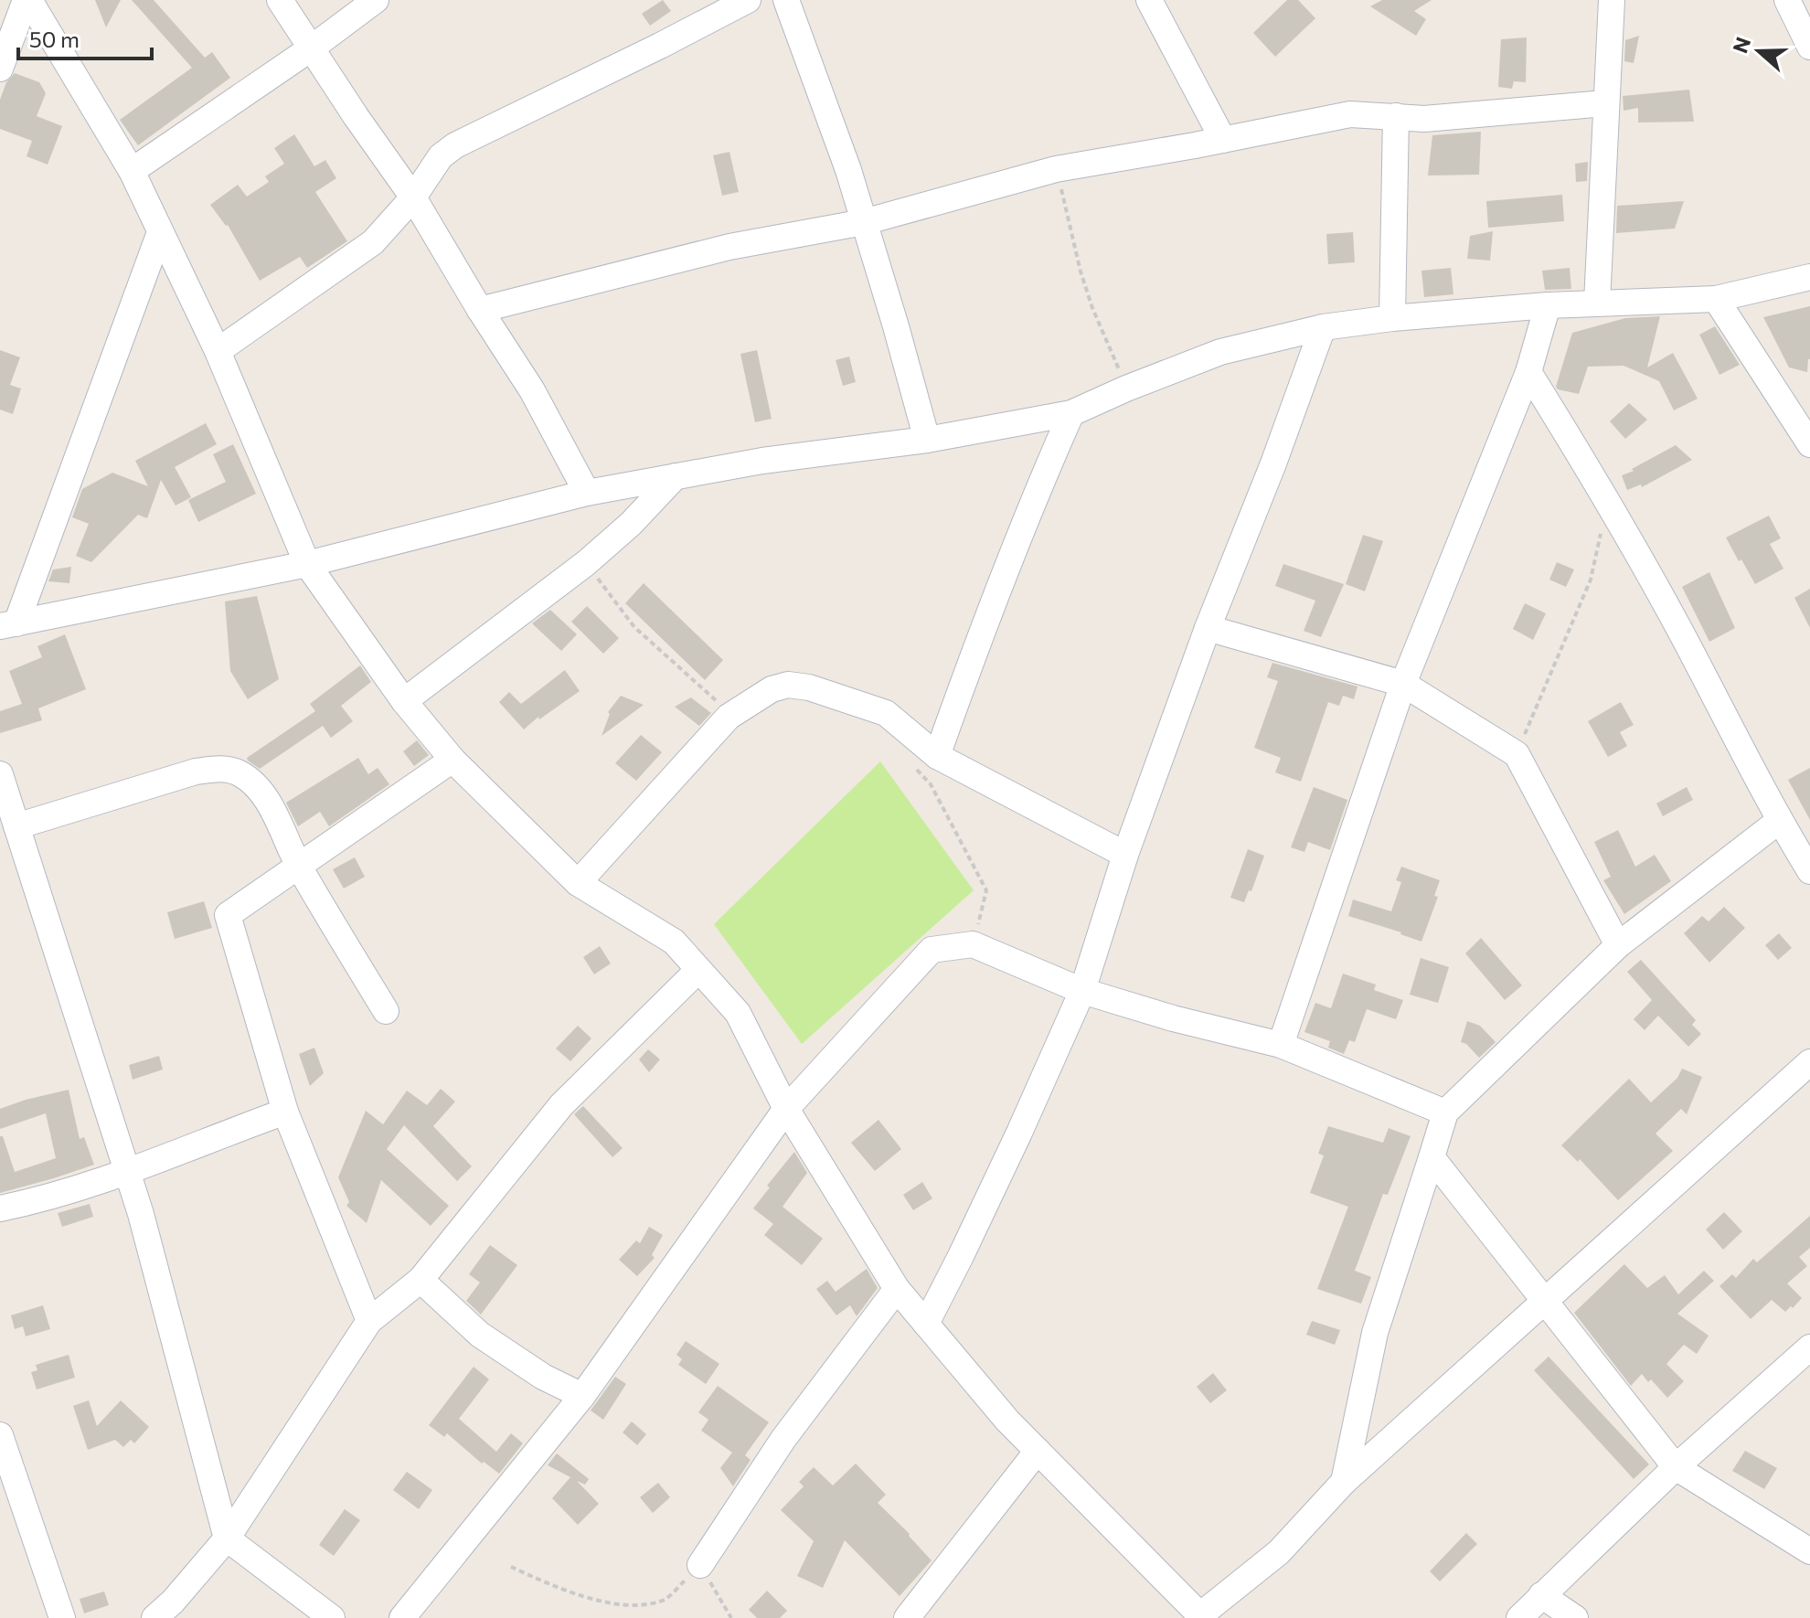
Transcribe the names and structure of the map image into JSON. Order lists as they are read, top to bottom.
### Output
{
  "scale_bar": "50 m",
  "north": "left"
}
